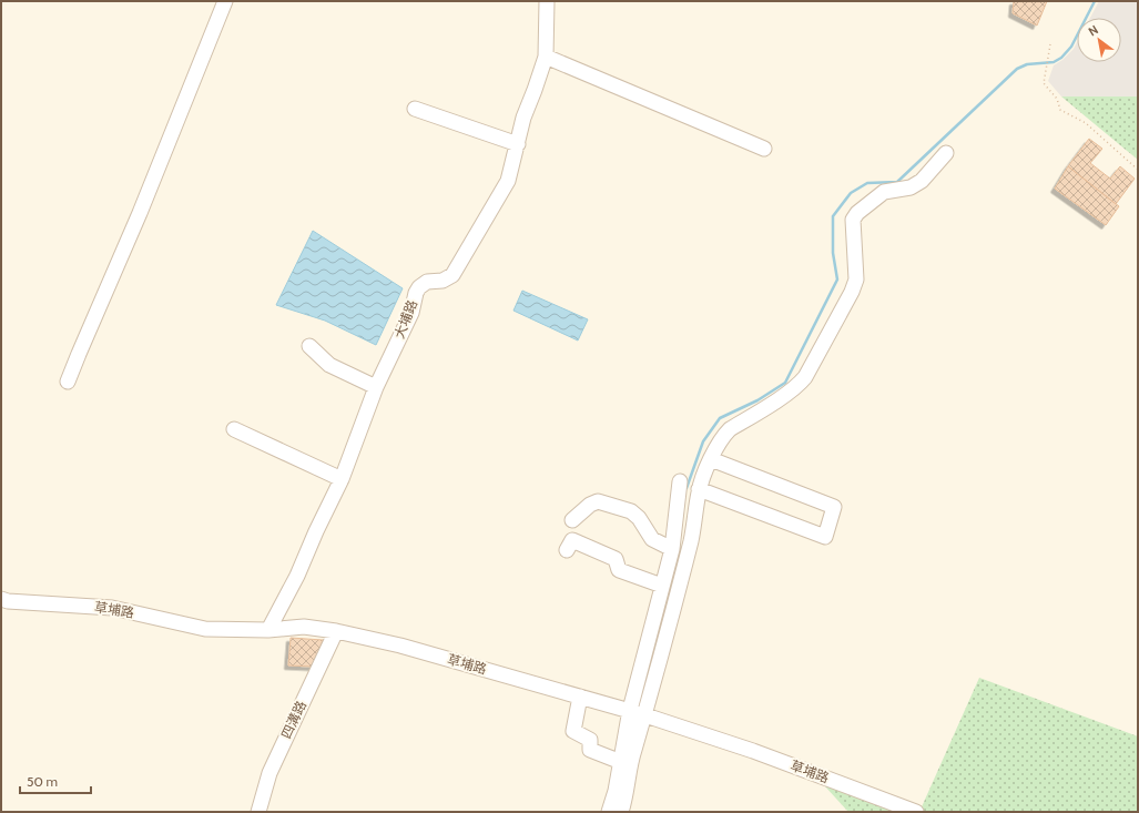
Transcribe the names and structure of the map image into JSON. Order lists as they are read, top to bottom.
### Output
{
  "streets": {
    "street": ["大埔路", "草埔路", "四溝路"]
  },
  "crossings": [
    ["大埔路", "草埔路"],
    ["草埔路", "四溝路"]
  ],
  "scale_bar": "50 m",
  "north": "top left"
}
